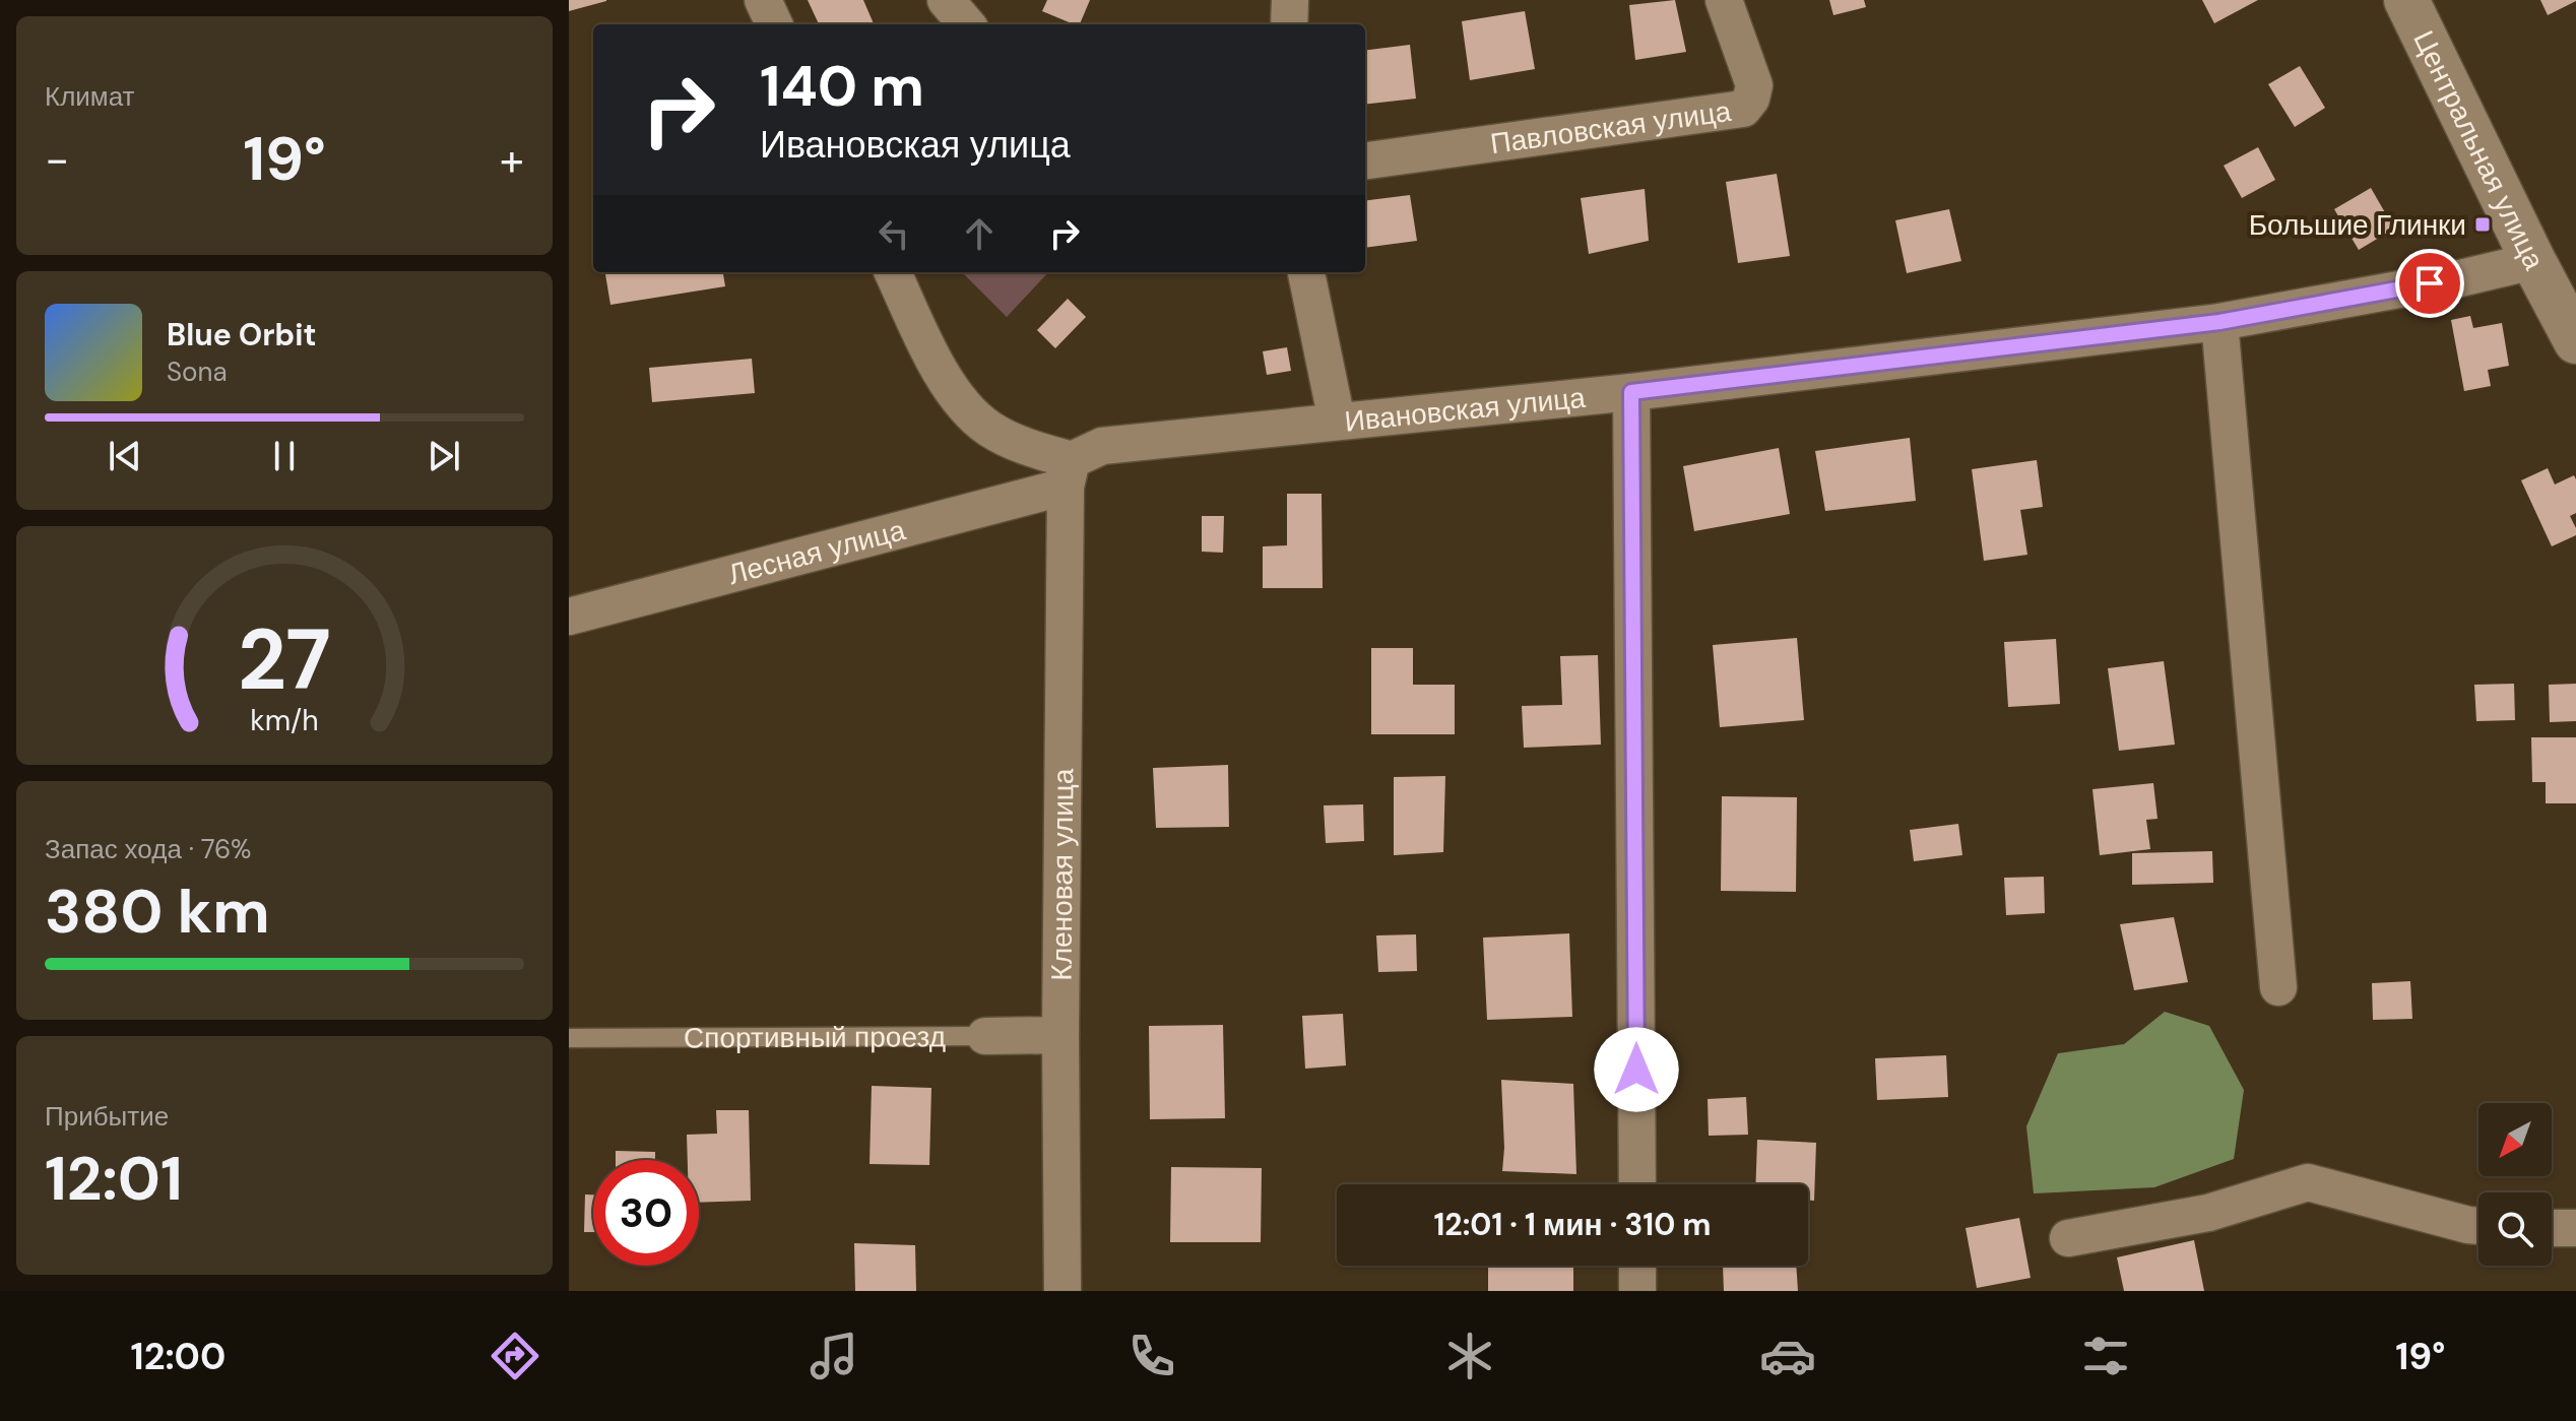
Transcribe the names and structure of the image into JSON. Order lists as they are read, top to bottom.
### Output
{
  "streets": {
    "main road": ["Центральная улица"],
    "street": [
      "Павловская улица",
      "Ивановская улица",
      "Лесная улица",
      "Кленовая улица",
      "Спортивный проезд"
    ]
  },
  "crossings": [
    ["Центральная улица", "Ивановская улица"],
    ["Ивановская улица", "Лесная улица"],
    ["Ивановская улица", "Кленовая улица"],
    ["Лесная улица", "Кленовая улица"],
    ["Кленовая улица", "Спортивный проезд"]
  ],
  "places": {
    "transit": ["Большие Глинки"]
  },
  "north": "bottom left",
  "page": {
    "tile": [
      "Климат",
      ["Запас хода · 76%", "380 km"],
      ["Прибытие", "12:01"]
    ],
    "turn": ["140 m", "Ивановская улица"],
    "heat": ["−", "19°", "+"],
    "song": ["Blue Orbit", "Sona"],
    "limit": "30",
    "trip": "12:01 · 1 мин · 310 m",
    "tabs": ["12:00", "19°"],
    "gauge": ["27", "km/h"]
  }
}
